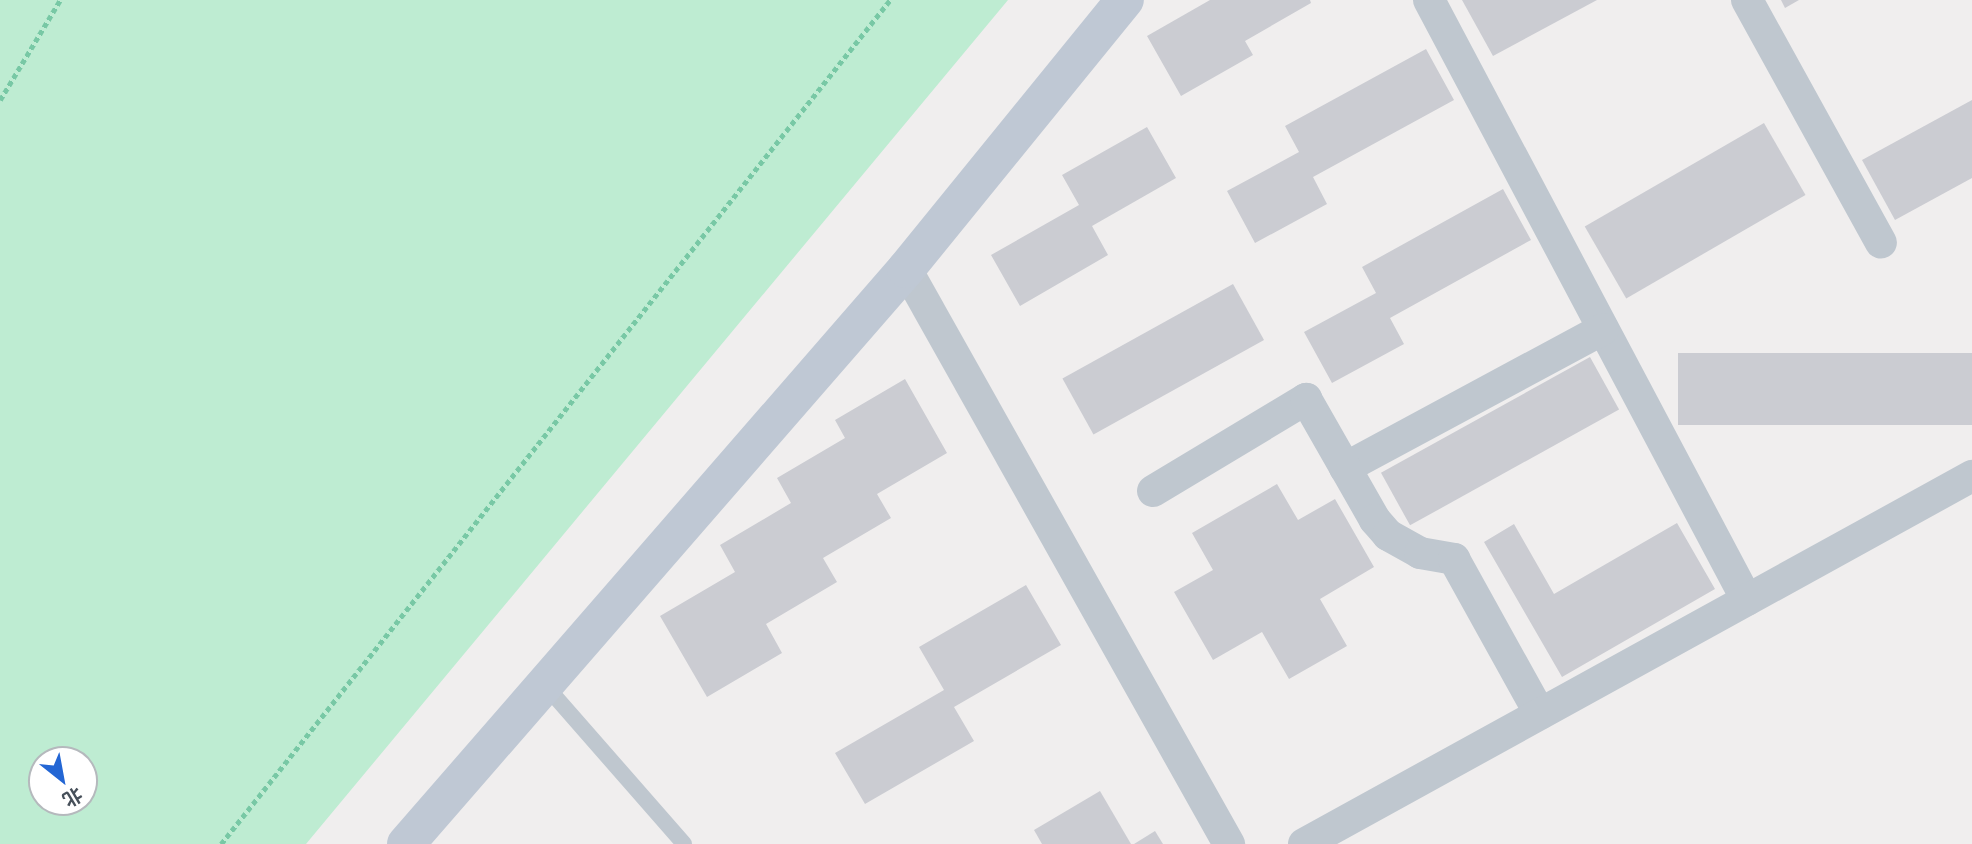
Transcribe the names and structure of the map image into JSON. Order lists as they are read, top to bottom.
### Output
{
  "north": "bottom right"
}
